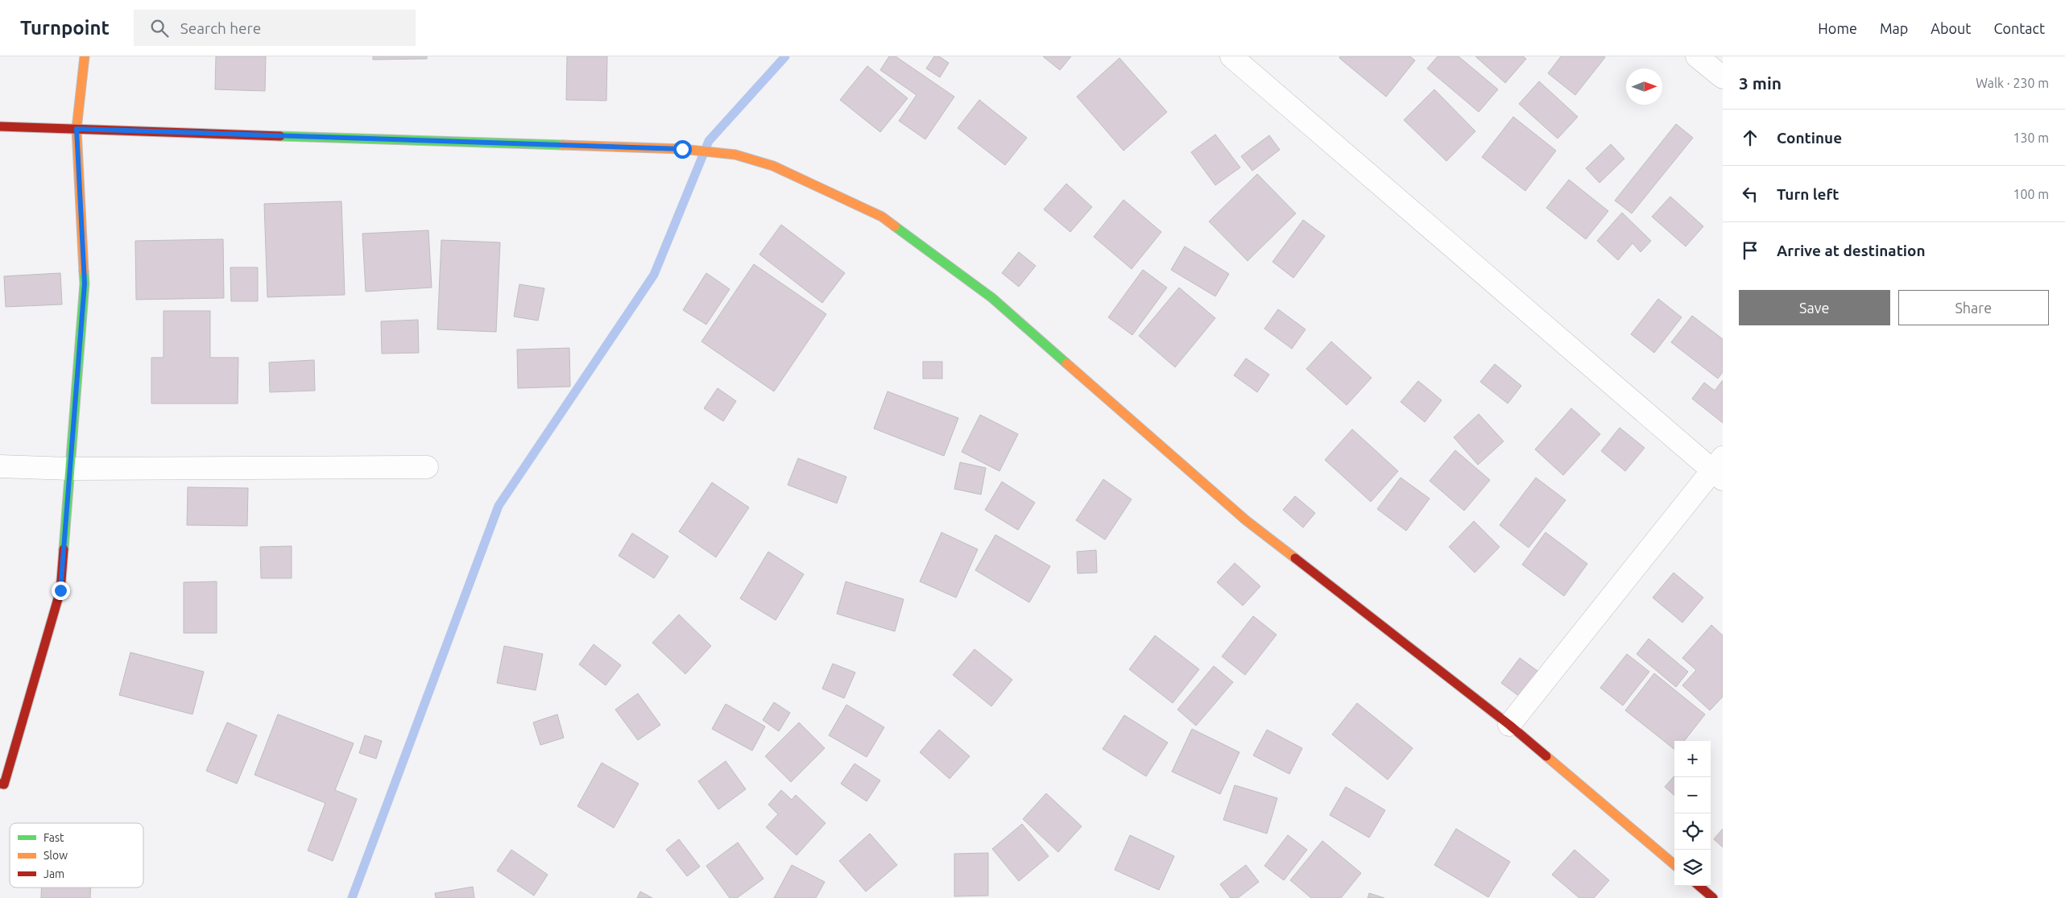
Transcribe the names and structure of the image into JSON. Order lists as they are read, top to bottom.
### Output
{
  "legend": ["Fast", "Slow", "Jam"],
  "north": "right",
  "page": {
    "header": "Turnpoint",
    "search": "Search here",
    "nav": [
      "Home",
      "Map",
      "About",
      "Contact"
    ],
    "heading": ["3 min", "Walk · 230 m"],
    "list": [
      ["Continue", "130 m"],
      ["Turn left", "100 m"],
      "Arrive at destination"
    ],
    "buttons": ["Save", "Share"],
    "map_buttons": ["+", "−"]
  }
}
